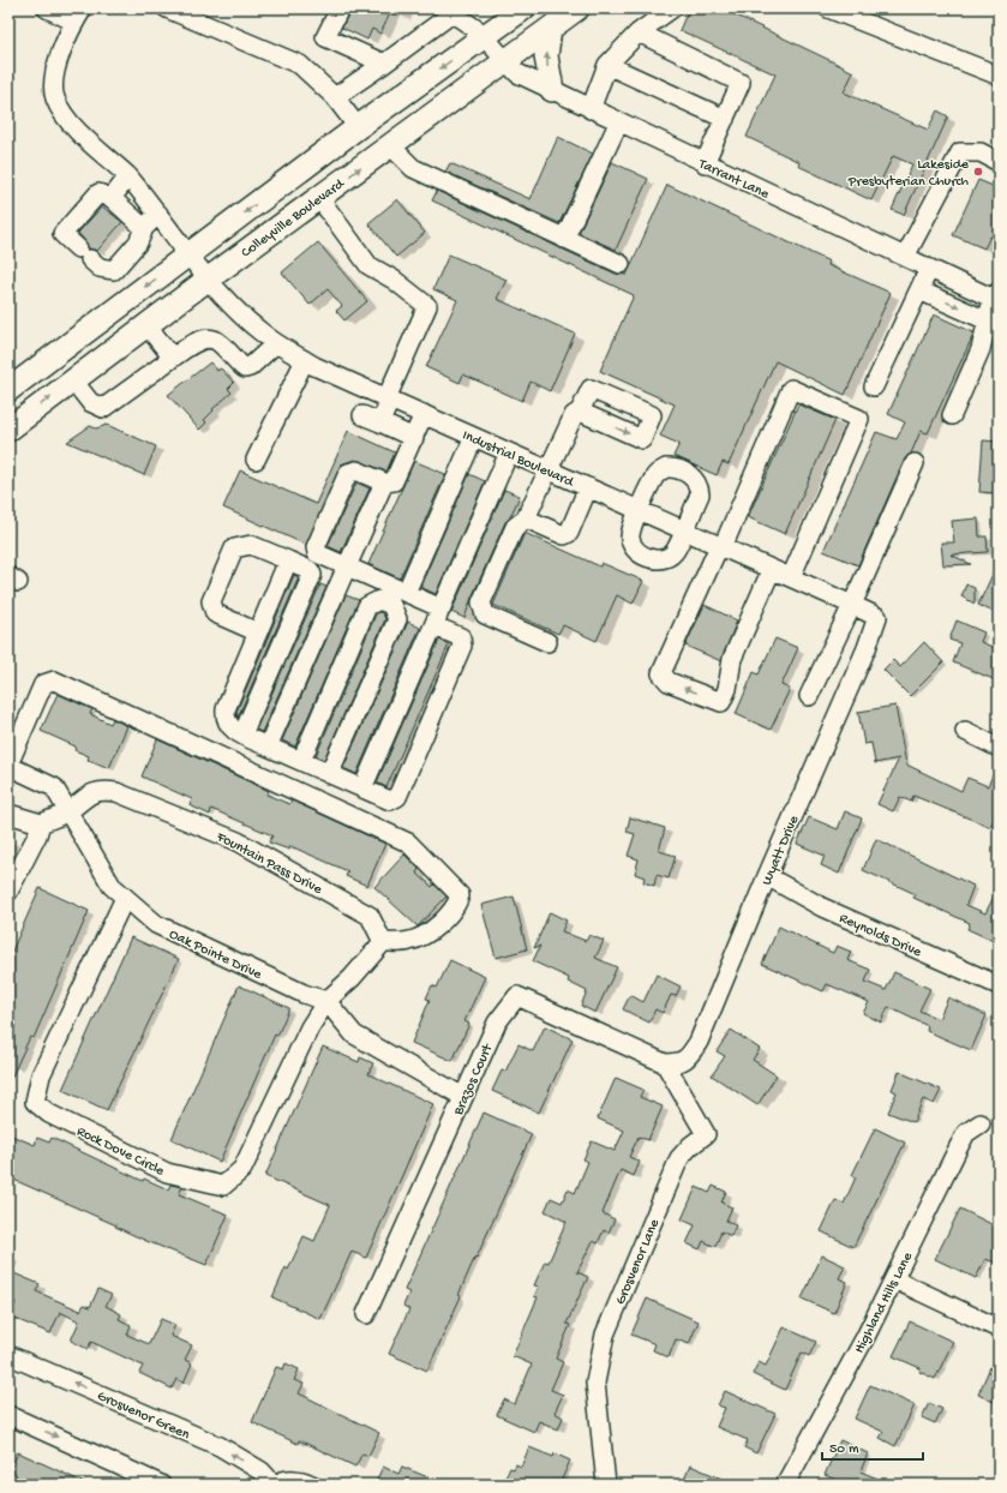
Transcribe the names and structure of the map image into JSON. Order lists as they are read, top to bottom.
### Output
{
  "streets": {
    "main road": ["Colleyville Boulevard"],
    "street": [
      "Tarrant Lane",
      "Industrial Boulevard",
      "Wyatt Drive",
      "Fountain Pass Drive",
      "Reynolds Drive",
      "Oak Pointe Drive",
      "Brazos Court",
      "Rock Dove Circle",
      "Grosvenor Lane",
      "Highland Hills Lane",
      "Grosvenor Green"
    ]
  },
  "crossings": [
    ["Tarrant Lane", "Colleyville Boulevard"],
    ["Colleyville Boulevard", "Industrial Boulevard"],
    ["Industrial Boulevard", "Wyatt Drive"],
    ["Wyatt Drive", "Reynolds Drive"],
    ["Wyatt Drive", "Brazos Court"],
    ["Wyatt Drive", "Grosvenor Lane"],
    ["Fountain Pass Drive", "Oak Pointe Drive"],
    ["Oak Pointe Drive", "Rock Dove Circle"],
    ["Brazos Court", "Grosvenor Lane"]
  ],
  "places": ["Lakeside Presbyterian Church"],
  "scale_bar": "50 m"
}
